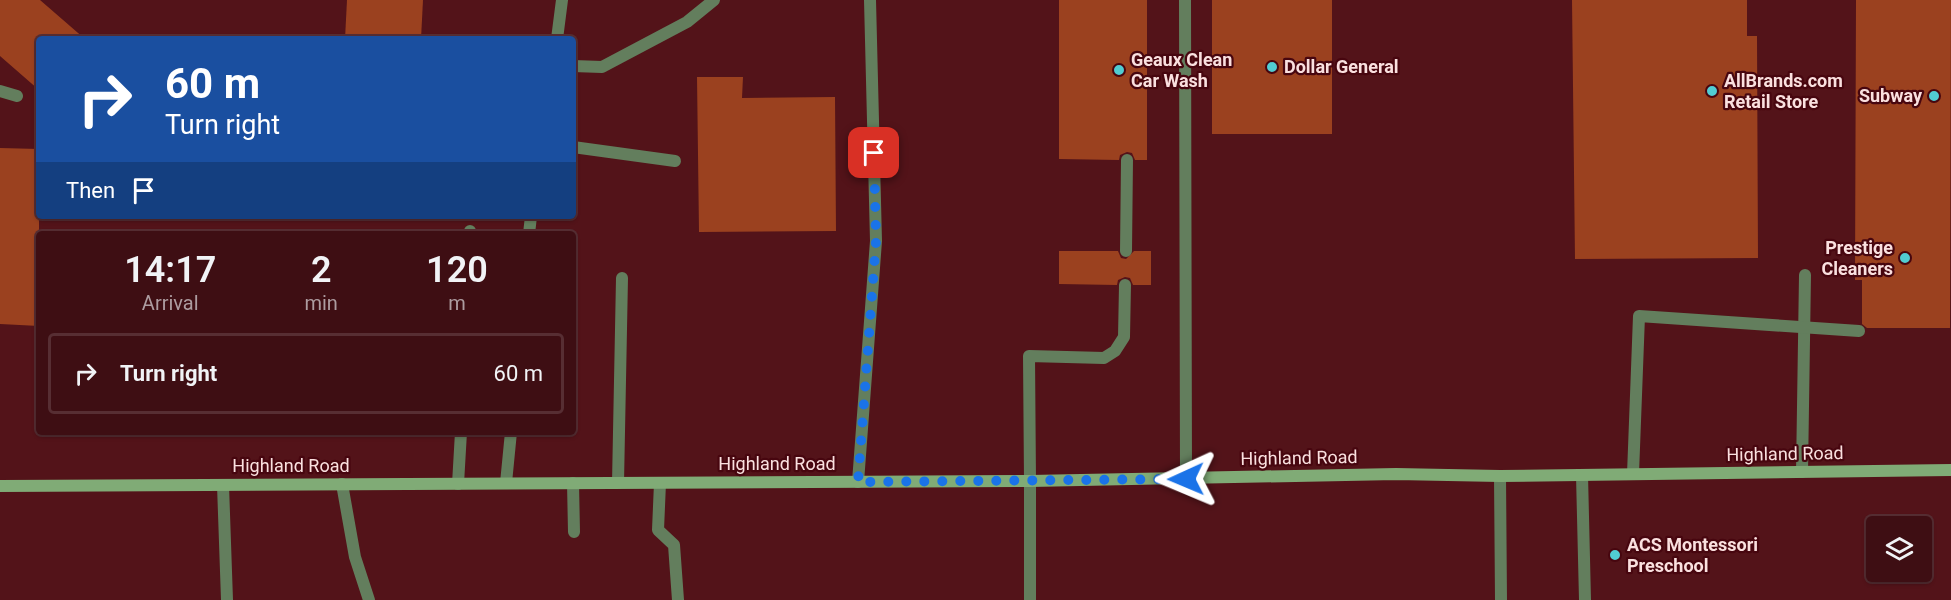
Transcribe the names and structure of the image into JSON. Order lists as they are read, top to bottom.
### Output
{
  "streets": {
    "main road": ["Highland Road"]
  },
  "places": [
    "Dollar General",
    "Geaux Clean Car Wash",
    "AllBrands.com Retail Store",
    "Subway",
    "Prestige Cleaners",
    "ACS Montessori Preschool"
  ],
  "page": {
    "turn": ["60 m", "Turn right"],
    "then": "Then",
    "eta": [
      "14:17",
      "Arrival",
      "2",
      "min",
      "120",
      "m"
    ],
    "list": [
      {
        "name": "Turn right",
        "value": "60 m"
      }
    ]
  }
}
